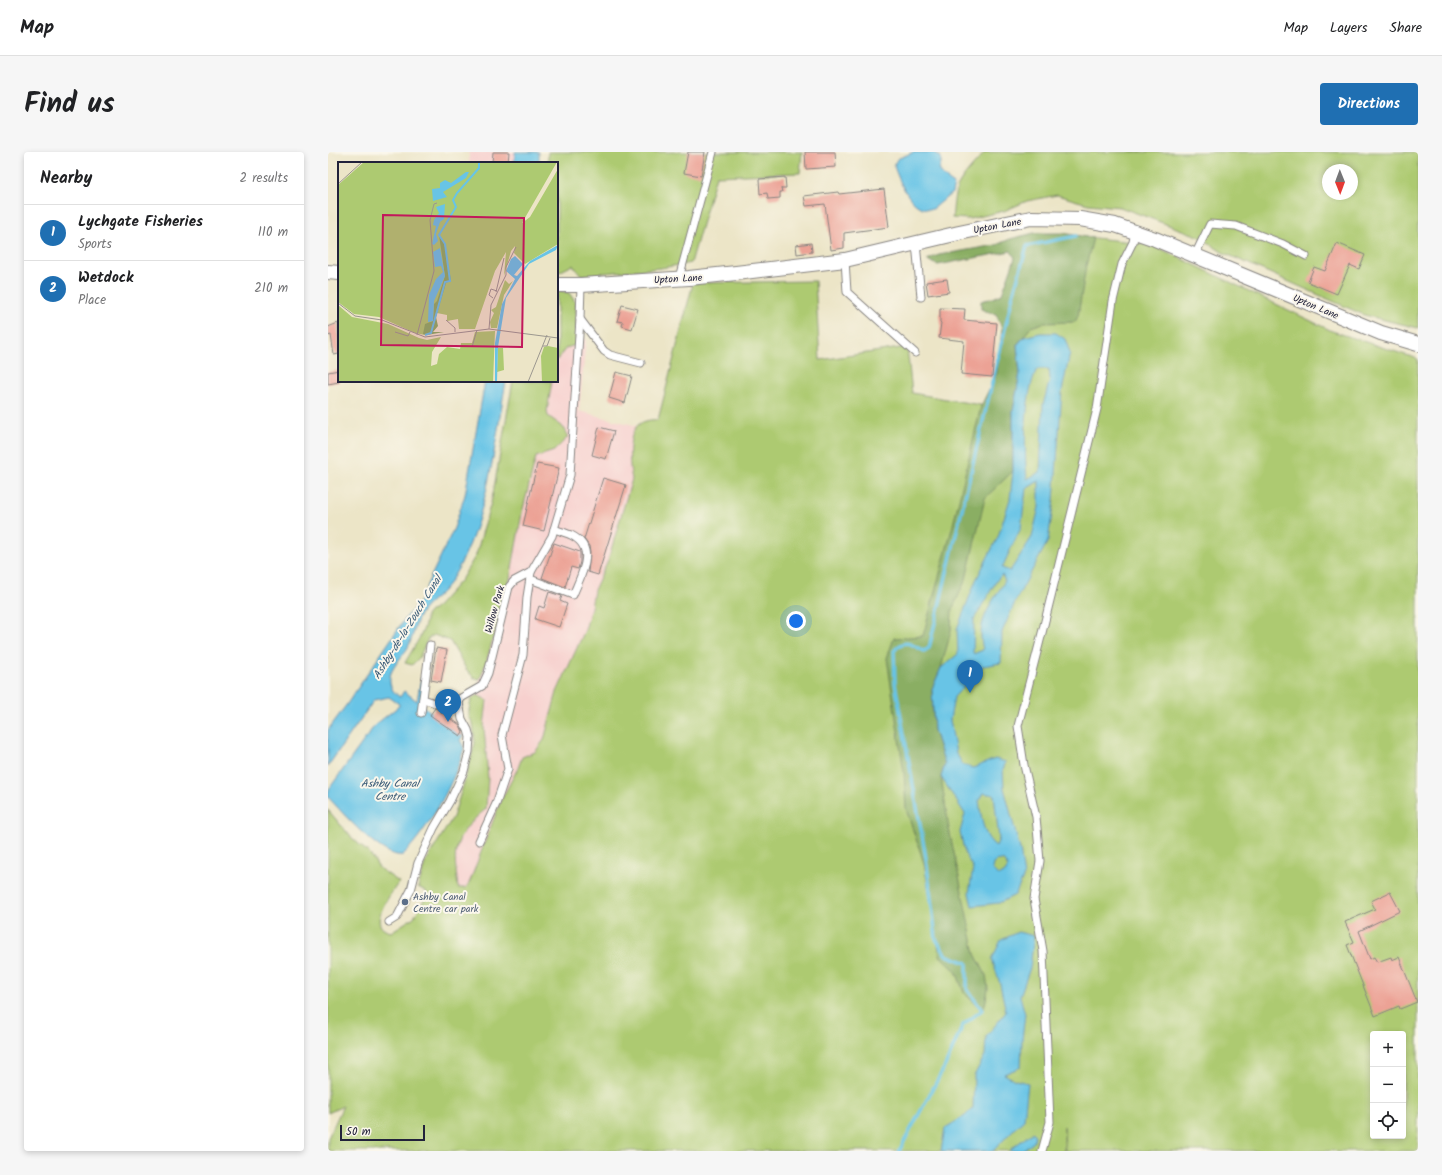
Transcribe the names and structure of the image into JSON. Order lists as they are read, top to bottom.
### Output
{
  "streets": {
    "street": ["Upton Lane"],
    "lane": ["Willow Park"]
  },
  "water": ["Ashby-de-la-Zouch Canal", "Ashby Canal Centre"],
  "places": ["Ashby Canal Centre car park"],
  "scale_bar": "50 m",
  "north": "bottom",
  "page": {
    "header": "Map",
    "nav": ["Map", "Layers", "Share"],
    "title": "Find us",
    "buttons": "Directions",
    "heading": ["Nearby", "2 results"],
    "list": [
      {
        "mark": "1",
        "name": "Lychgate Fisheries",
        "note": "Sports",
        "value": "110 m"
      },
      {
        "mark": "2",
        "name": "Wetdock",
        "note": "Place",
        "value": "210 m"
      }
    ],
    "pins": ["1", "2"],
    "map_buttons": ["+", "−"],
    "scale": "50 m"
  }
}
